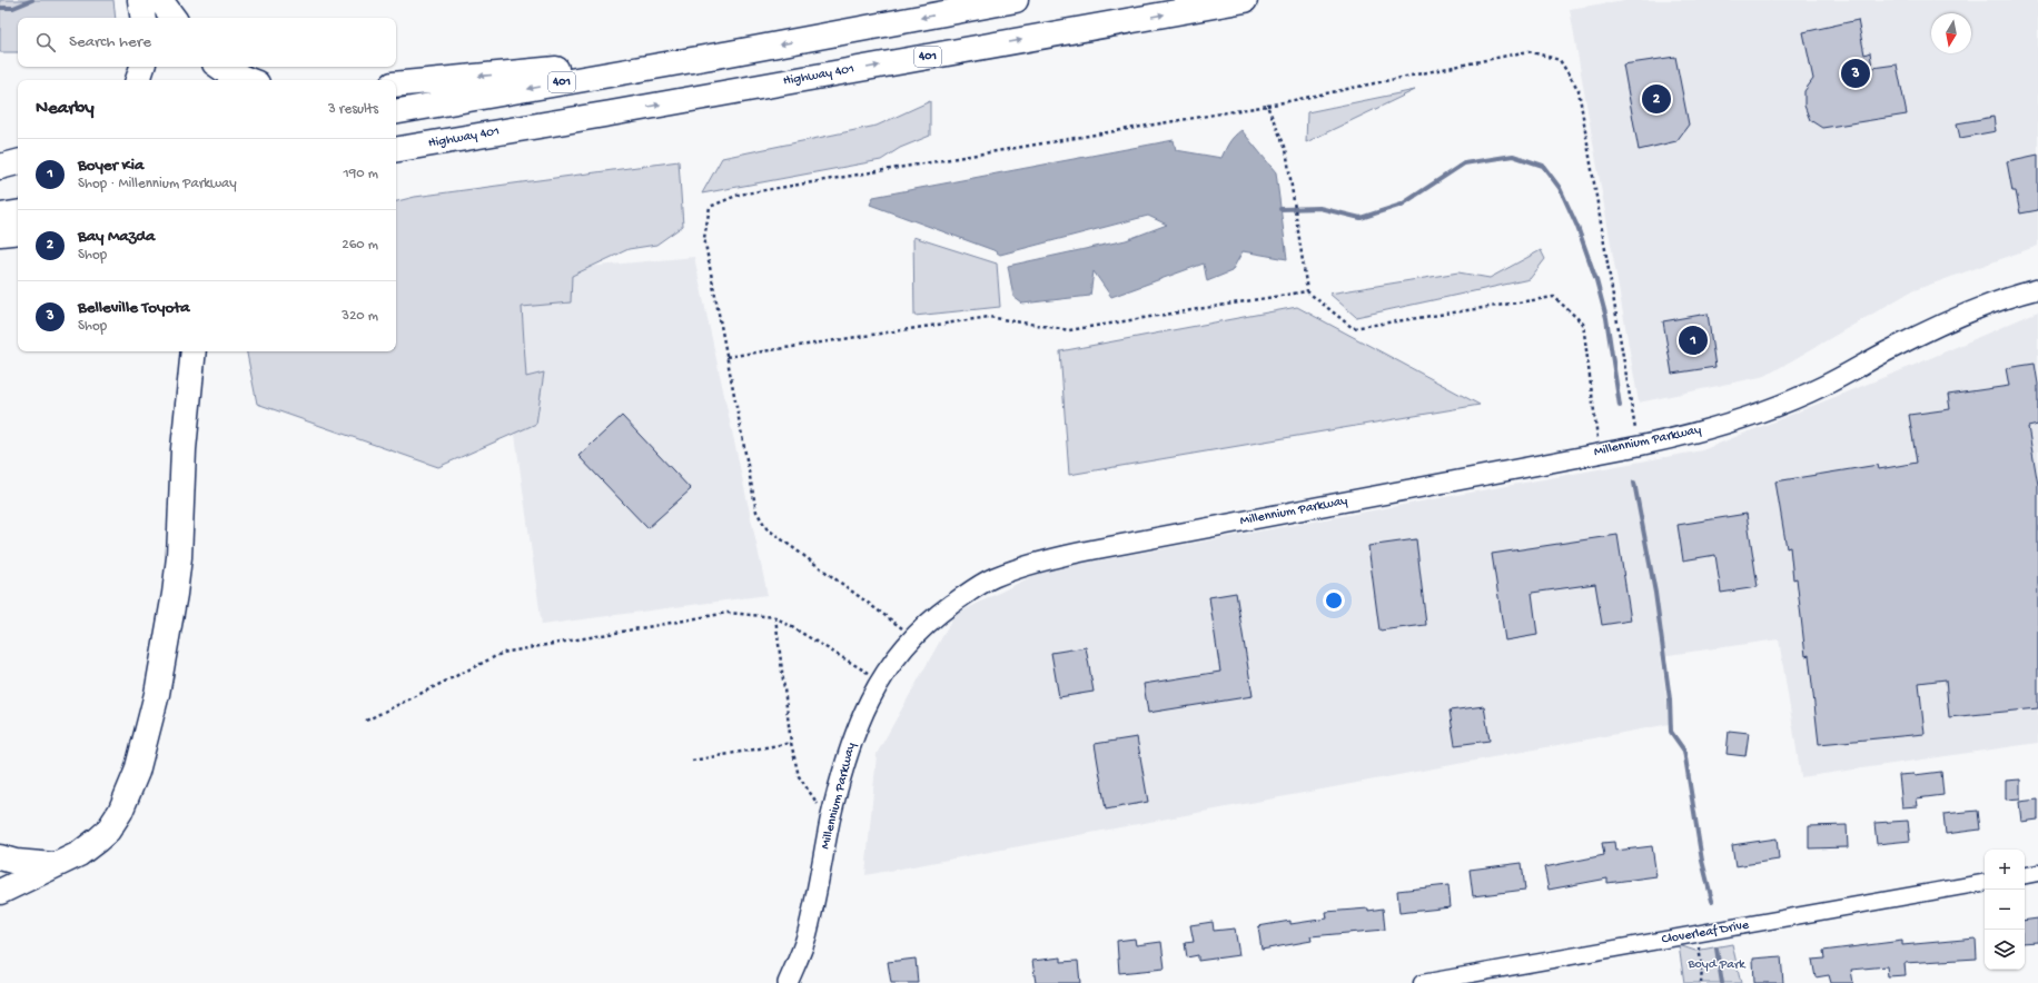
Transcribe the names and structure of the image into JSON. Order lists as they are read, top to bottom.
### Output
{
  "streets": {
    "highway": ["401", "Highway 401"],
    "street": ["Millennium Parkway", "Cloverleaf Drive"]
  },
  "parks": ["Boyd Park"],
  "north": "bottom",
  "page": {
    "search": "Search here",
    "pins": ["3", "2", "1"],
    "heading": ["Nearby", "3 results"],
    "list": [
      {
        "mark": "1",
        "name": "Boyer Kia",
        "note": "Shop · Millennium Parkway",
        "value": "190 m"
      },
      {
        "mark": "2",
        "name": "Bay Mazda",
        "note": "Shop",
        "value": "260 m"
      },
      {
        "mark": "3",
        "name": "Belleville Toyota",
        "note": "Shop",
        "value": "320 m"
      }
    ],
    "map_buttons": ["+", "−"]
  }
}
